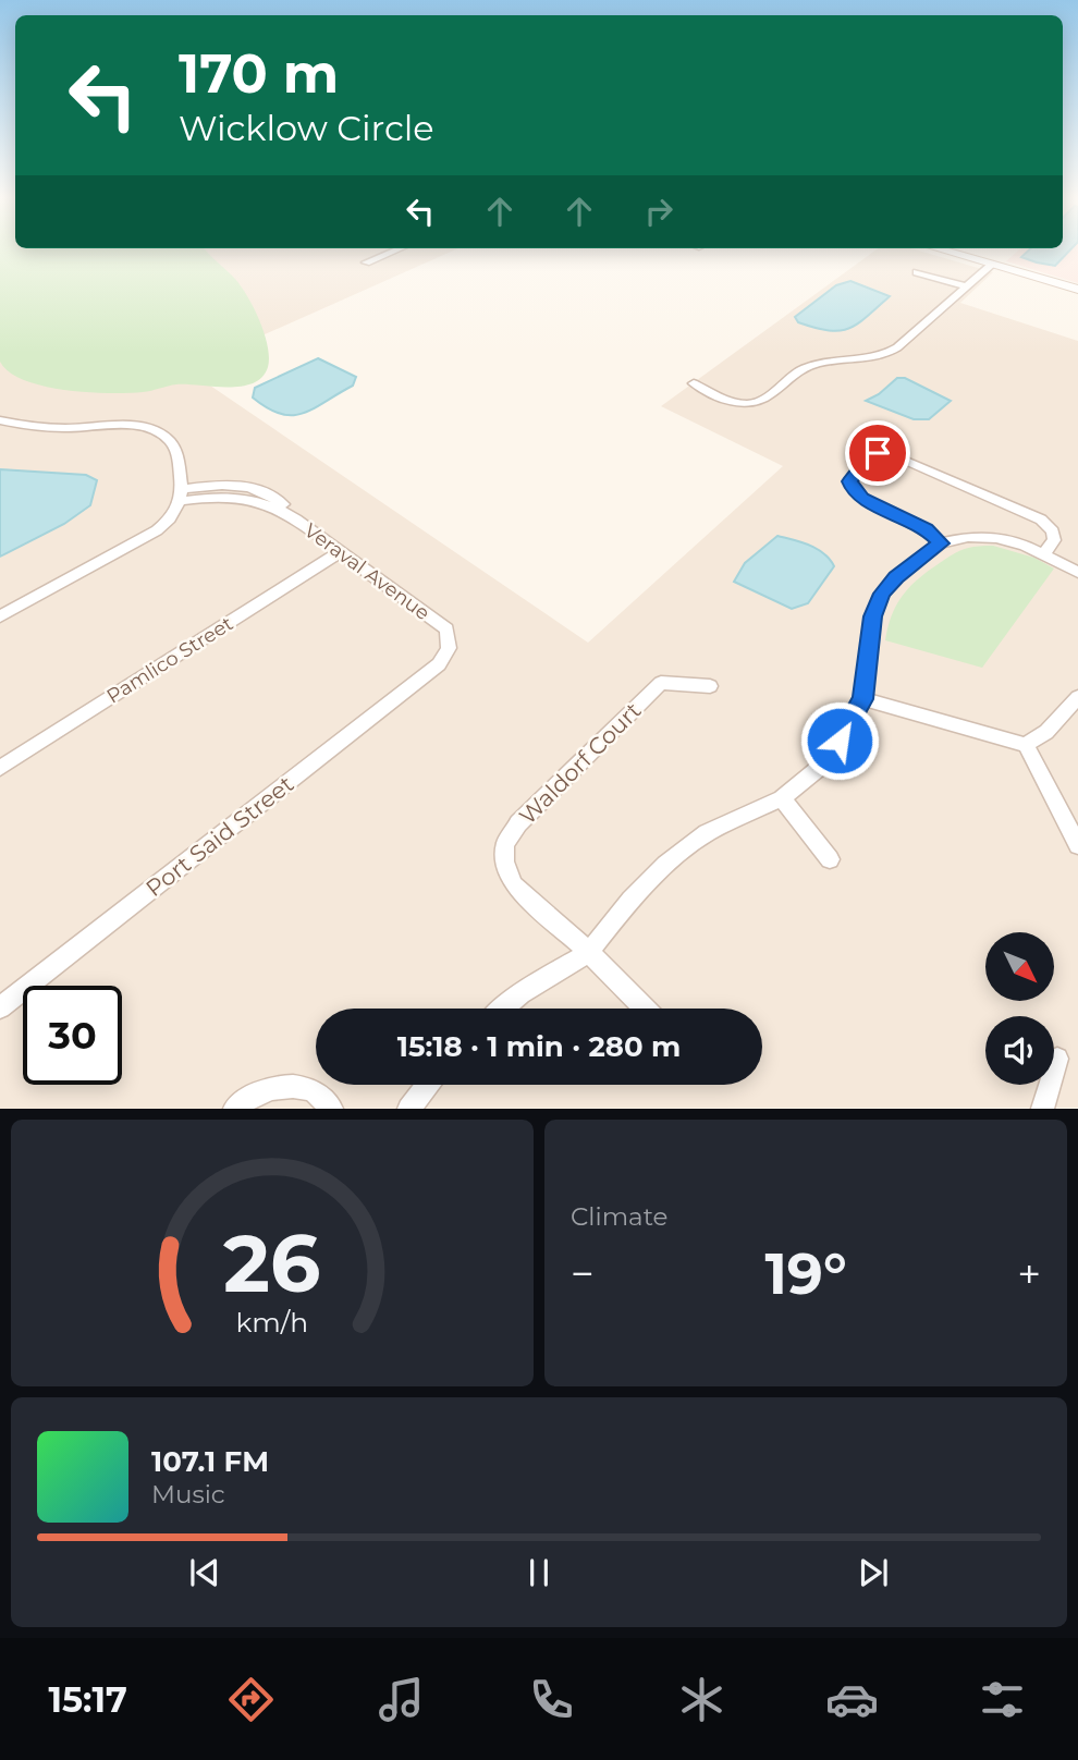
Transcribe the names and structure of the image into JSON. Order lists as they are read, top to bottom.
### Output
{
  "streets": {
    "street": [
      "Veraval Avenue",
      "Pamlico Street",
      "Waldorf Court",
      "Port Said Street"
    ]
  },
  "crossings": [
    ["Veraval Avenue", "Pamlico Street"],
    ["Veraval Avenue", "Port Said Street"]
  ],
  "north": "bottom right",
  "page": {
    "turn": ["170 m", "Wicklow Circle"],
    "limit": "30",
    "trip": "15:18 · 1 min · 280 m",
    "tile": "Climate",
    "heat": ["−", "19°", "+"],
    "song": ["107.1 FM", "Music"],
    "tabs": "15:17",
    "gauge": ["26", "km/h"]
  }
}
